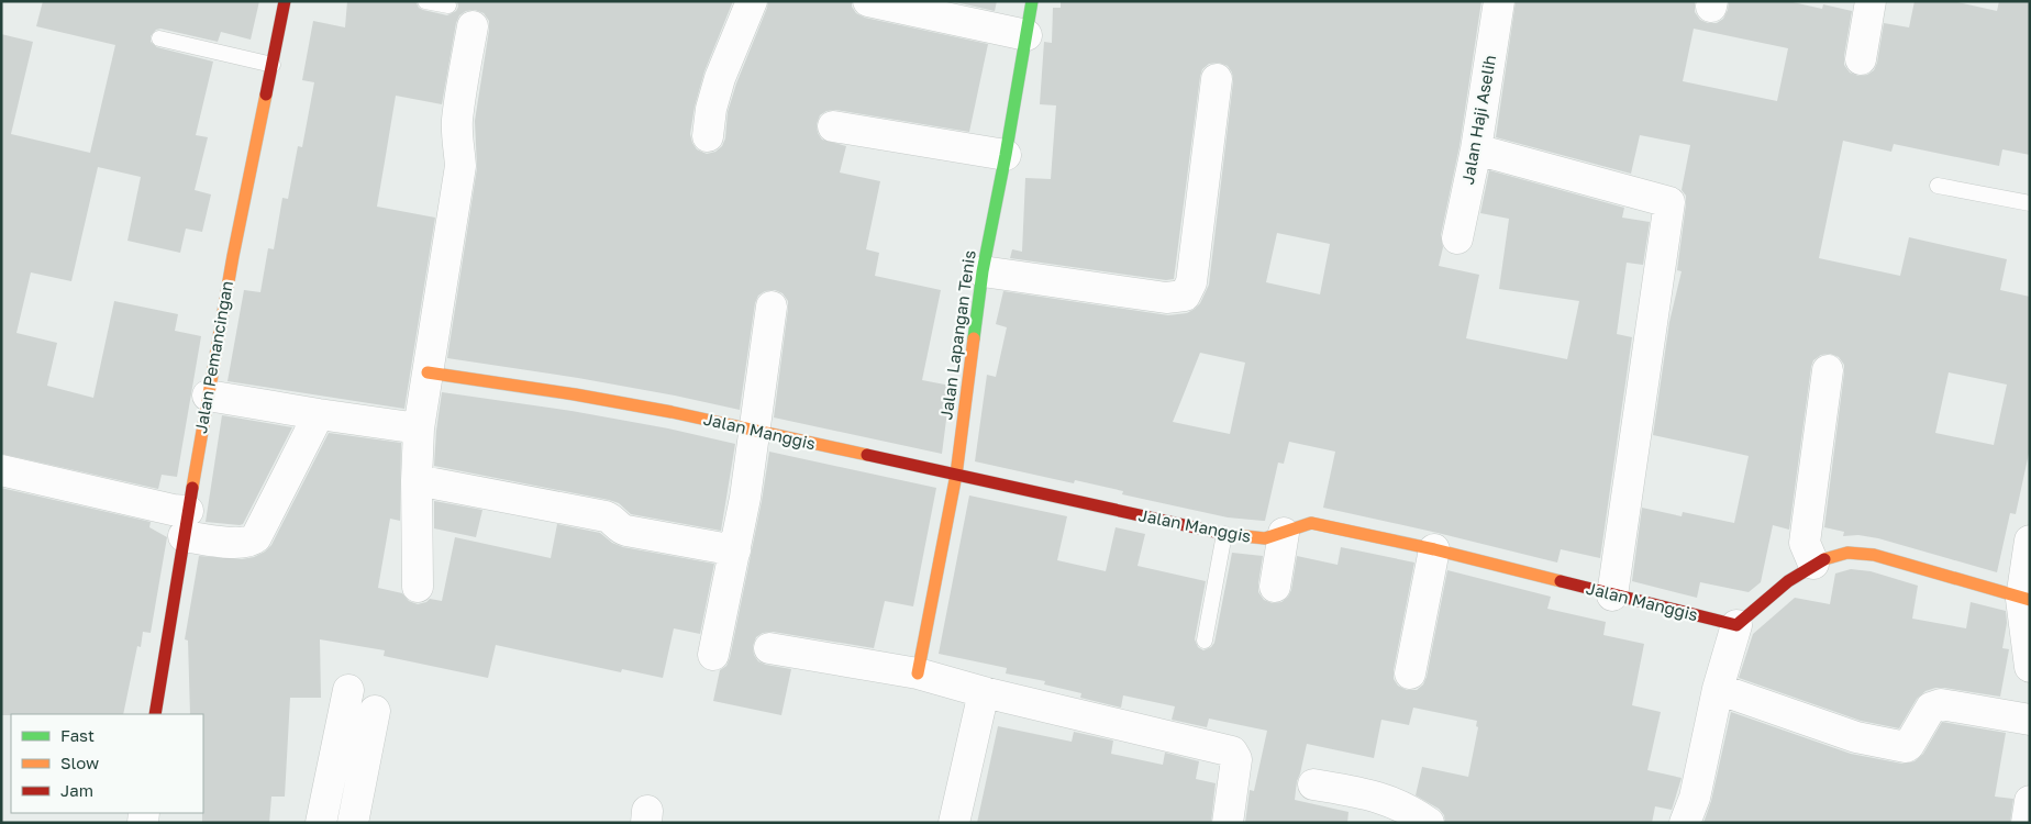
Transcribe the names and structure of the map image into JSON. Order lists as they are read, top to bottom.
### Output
{
  "streets": {
    "street": [
      "Jalan Haji Aselih",
      "Jalan Lapangan Tenis",
      "Jalan Pemancingan",
      "Jalan Manggis"
    ]
  },
  "crossings": [
    ["Jalan Lapangan Tenis", "Jalan Manggis"]
  ],
  "legend": ["Fast", "Slow", "Jam"]
}
